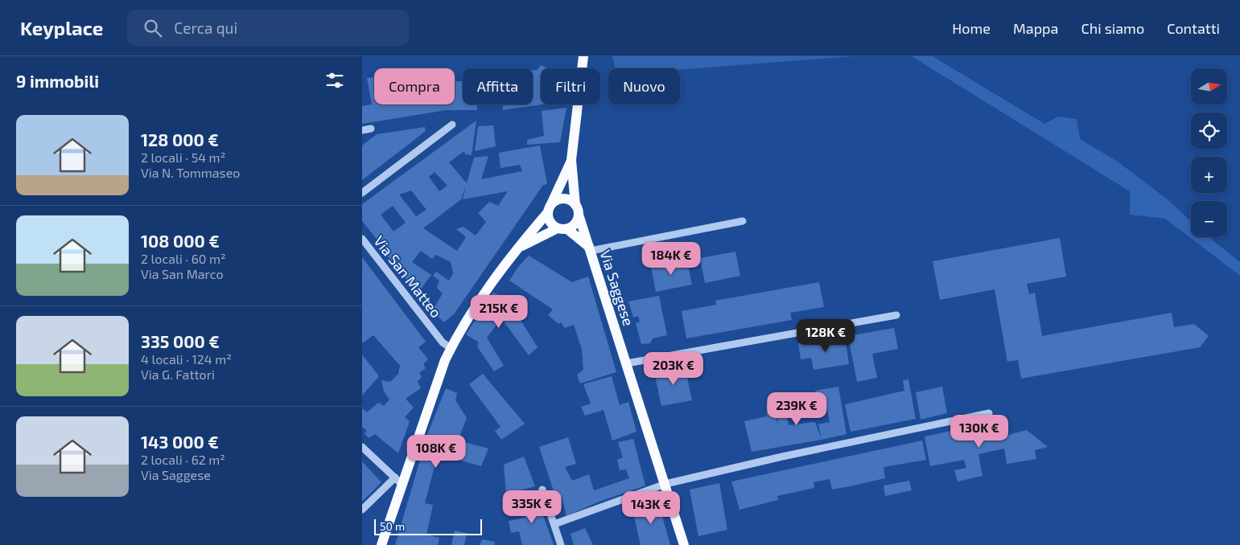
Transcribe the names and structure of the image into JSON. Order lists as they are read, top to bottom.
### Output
{
  "streets": {
    "main road": ["Via Saggese"],
    "street": ["Via San Matteo"]
  },
  "scale_bar": "50 m",
  "north": "right",
  "page": {
    "header": "Keyplace",
    "search": "Cerca qui",
    "nav": [
      "Home",
      "Mappa",
      "Chi siamo",
      "Contatti"
    ],
    "heading": "9 immobili",
    "map_buttons": ["+", "−"],
    "chip": [
      "Compra",
      "Affitta",
      "Filtri",
      "Nuovo"
    ],
    "list": [
      {
        "name": "128 000 €",
        "note": "2 locali · 54 m² · Via N. Tommaseo"
      },
      {
        "name": "108 000 €",
        "note": "2 locali · 60 m² · Via San Marco"
      },
      {
        "name": "335 000 €",
        "note": "4 locali · 124 m² · Via G. Fattori"
      },
      {
        "name": "143 000 €",
        "note": "2 locali · 62 m² · Via Saggese"
      }
    ],
    "price": [
      "184K €",
      "215K €",
      "128K €",
      "203K €",
      "239K €",
      "130K €",
      "108K €",
      "335K €",
      "143K €"
    ],
    "scale": "50 m"
  }
}
